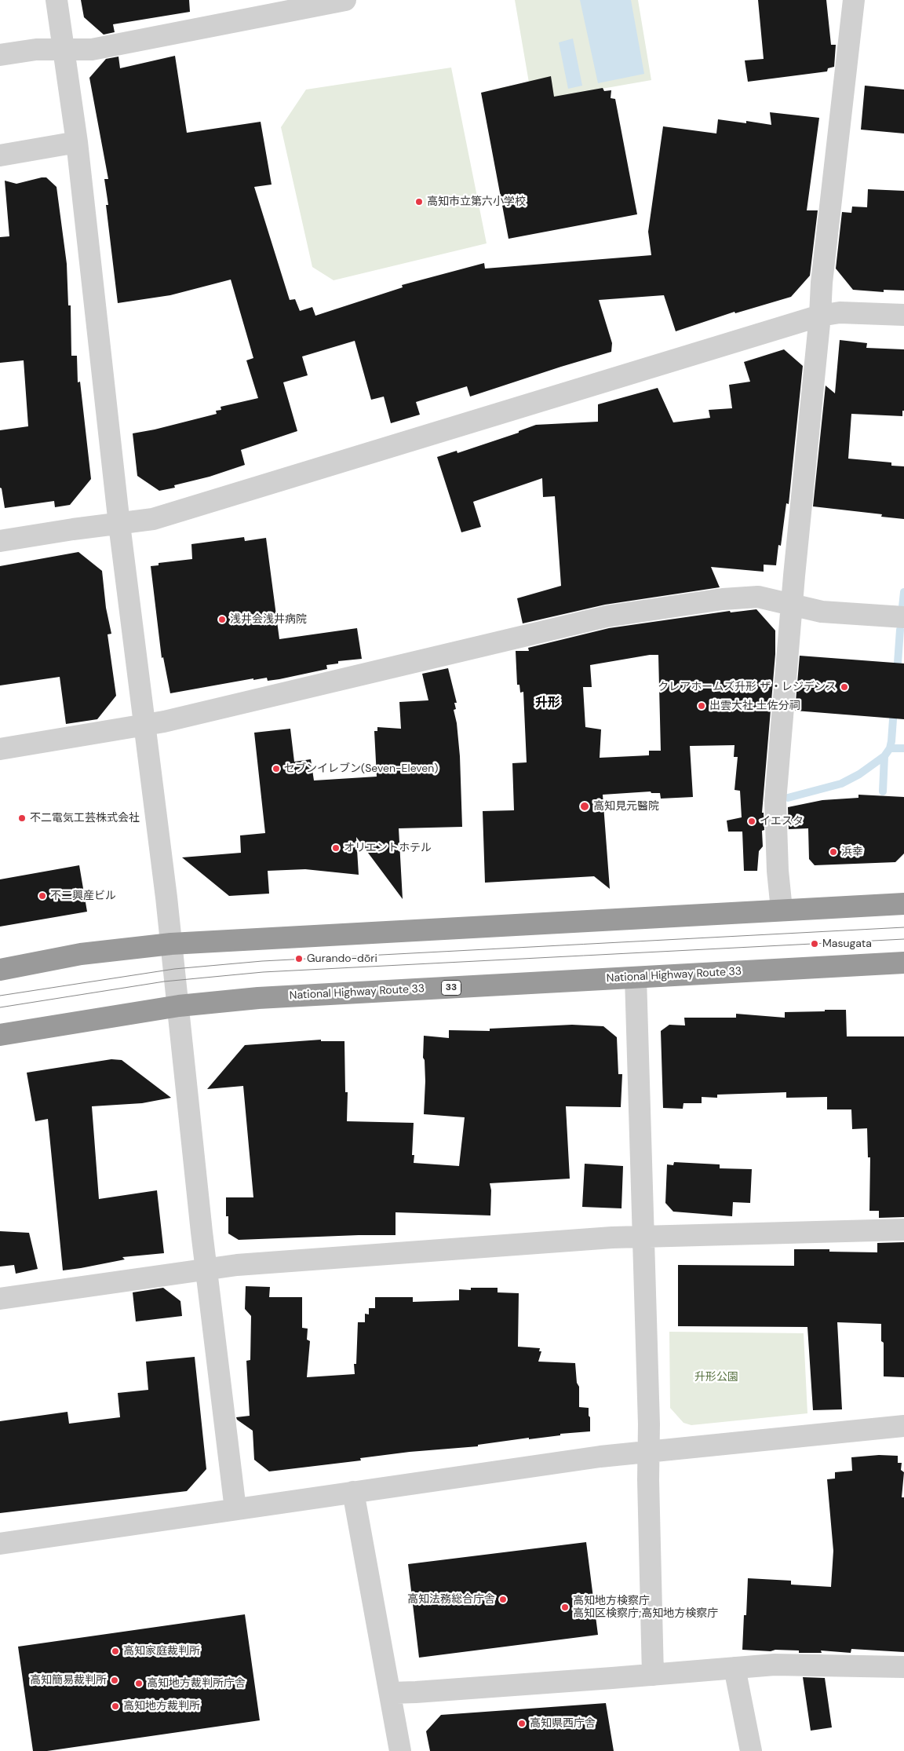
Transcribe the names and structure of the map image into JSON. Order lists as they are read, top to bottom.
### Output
{
  "streets": {
    "highway": ["National Highway Route 33", "33"]
  },
  "districts": ["升形"],
  "parks": ["升形公園"],
  "places": [
    "高知市立第六小学校",
    "浅井会浅井病院",
    "クレアホームズ升形 ザ・レジデンス",
    "出雲大社 土佐分祠",
    "セブンイレブン(Seven-Eleven)",
    "高知見元醫院",
    "不二電気工芸株式会社",
    "イエスタ",
    "オリエントホテル",
    "浜幸",
    "不二興産ビル",
    "Masugata",
    "Gurando-dōri",
    "高知法務総合庁舎",
    "高知地方検察庁 高知区検察庁;高知地方検察庁",
    "高知家庭裁判所",
    "高知簡易裁判所",
    "高知地方裁判所庁舎",
    "高知地方裁判所",
    "高知県西庁舎"
  ]
}
